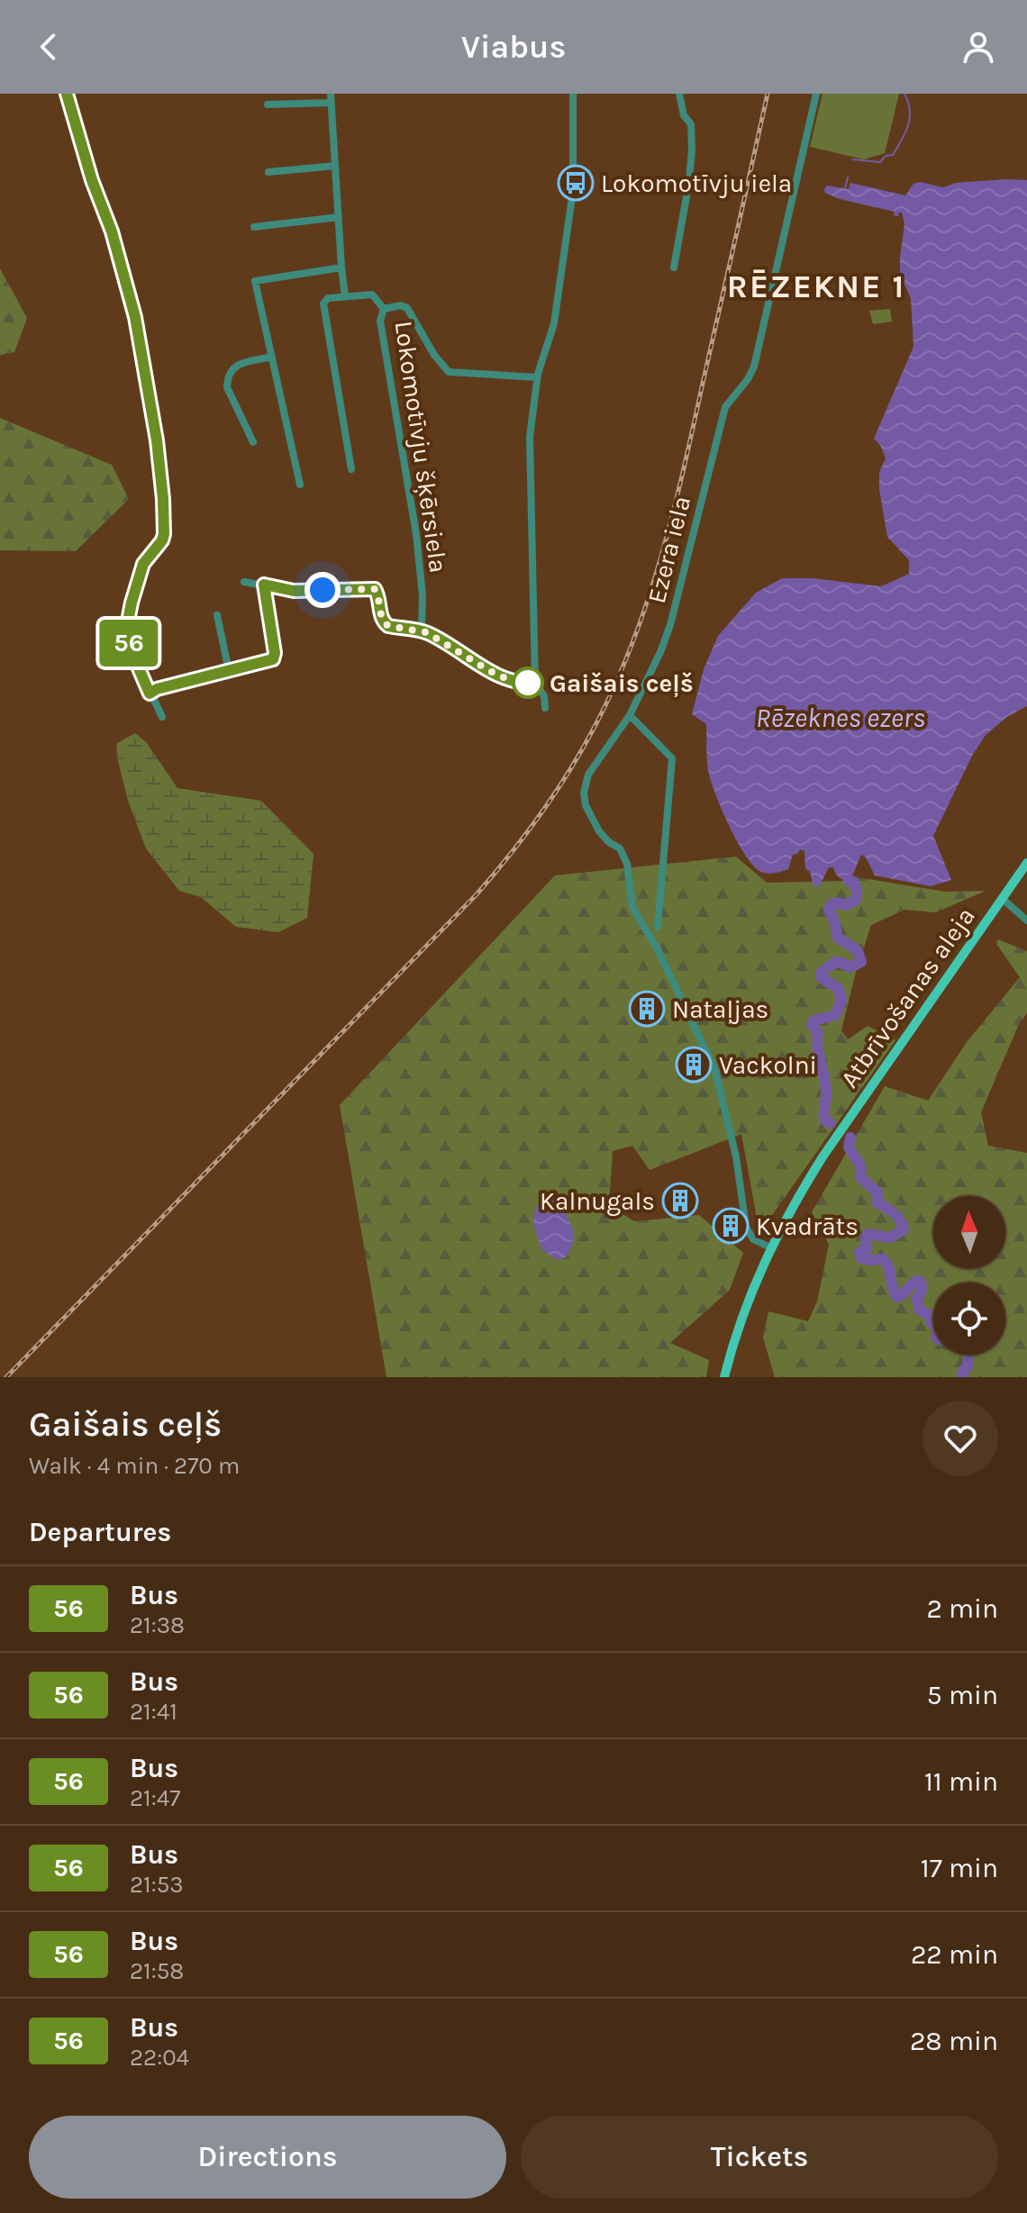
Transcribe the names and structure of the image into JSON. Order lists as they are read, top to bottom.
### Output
{
  "streets": {
    "main road": ["Atbrīvošanas aleja"],
    "street": ["Lokomotīvju šķērsiela", "Ezera iela"]
  },
  "crossings": [
    ["Ezera iela", "Atbrīvošanas aleja"]
  ],
  "districts": ["RĒZEKNE 1"],
  "water": ["Rēzeknes ezers"],
  "places": {
    "bus stop": ["Lokomotīvju iela"],
    "other": ["Gaišais ceļš"],
    "building": [
      "Nataļjas",
      "Vackolni",
      "Kalnugals",
      "Kvadrāts"
    ]
  },
  "lines": ["bus line 56"],
  "north": "top",
  "page": {
    "header": "Viabus",
    "on_map": "56",
    "heading": [
      ["Gaišais ceļš", "Walk · 4 min · 270 m"],
      "Departures"
    ],
    "list": [
      {
        "mark": "56",
        "name": "Bus",
        "note": "21:38",
        "value": "2 min"
      },
      {
        "mark": "56",
        "name": "Bus",
        "note": "21:41",
        "value": "5 min"
      },
      {
        "mark": "56",
        "name": "Bus",
        "note": "21:47",
        "value": "11 min"
      },
      {
        "mark": "56",
        "name": "Bus",
        "note": "21:53",
        "value": "17 min"
      },
      {
        "mark": "56",
        "name": "Bus",
        "note": "21:58",
        "value": "22 min"
      },
      {
        "mark": "56",
        "name": "Bus",
        "note": "22:04",
        "value": "28 min"
      }
    ],
    "buttons": ["Directions", "Tickets"]
  }
}
